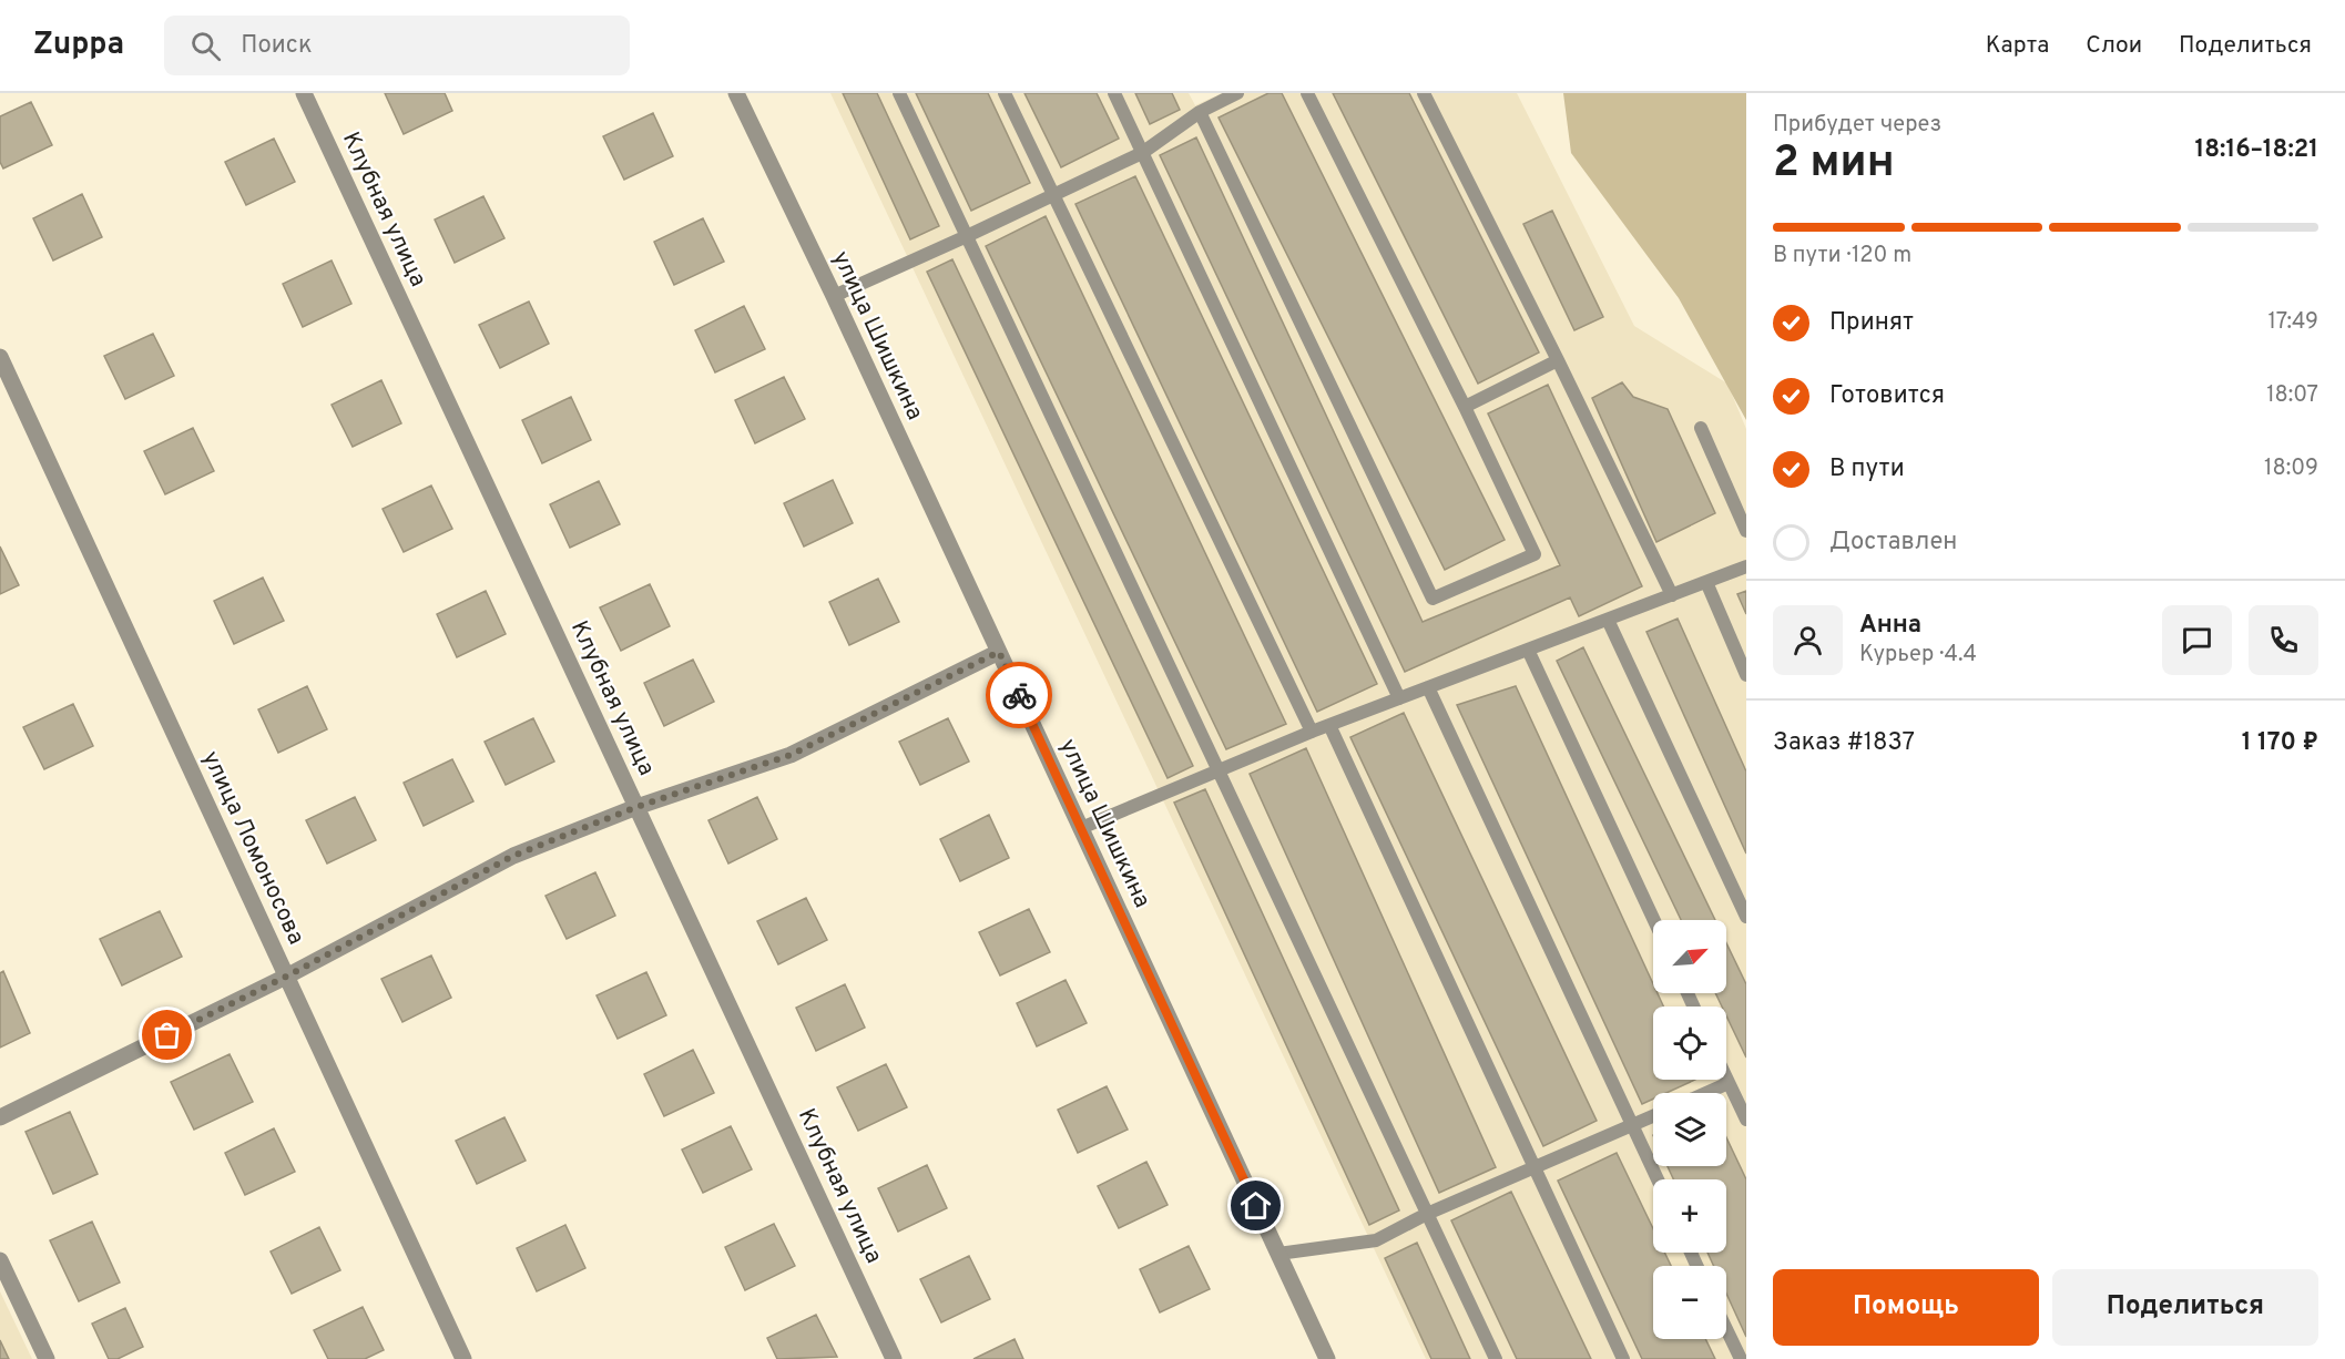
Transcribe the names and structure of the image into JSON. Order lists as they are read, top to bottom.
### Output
{
  "streets": {
    "street": ["Клубная улица", "улица Шишкина", "улица Ломоносова"]
  },
  "north": "top right",
  "page": {
    "header": "Zuppa",
    "search": "Поиск",
    "nav": ["Карта", "Слои", "Поделиться"],
    "heading": ["2 мин", "Прибудет через", "18:16–18:21"],
    "panel": [
      "Анна",
      "Курьер · 4.4",
      "Заказ #1837",
      "1 170 ₽"
    ],
    "bar": "В пути · 120 m",
    "list": [
      ["Принят", "17:49"],
      ["Готовится", "18:07"],
      ["В пути", "18:09"],
      "Доставлен"
    ],
    "map_buttons": ["+", "−"],
    "buttons": ["Помощь", "Поделиться"]
  }
}
